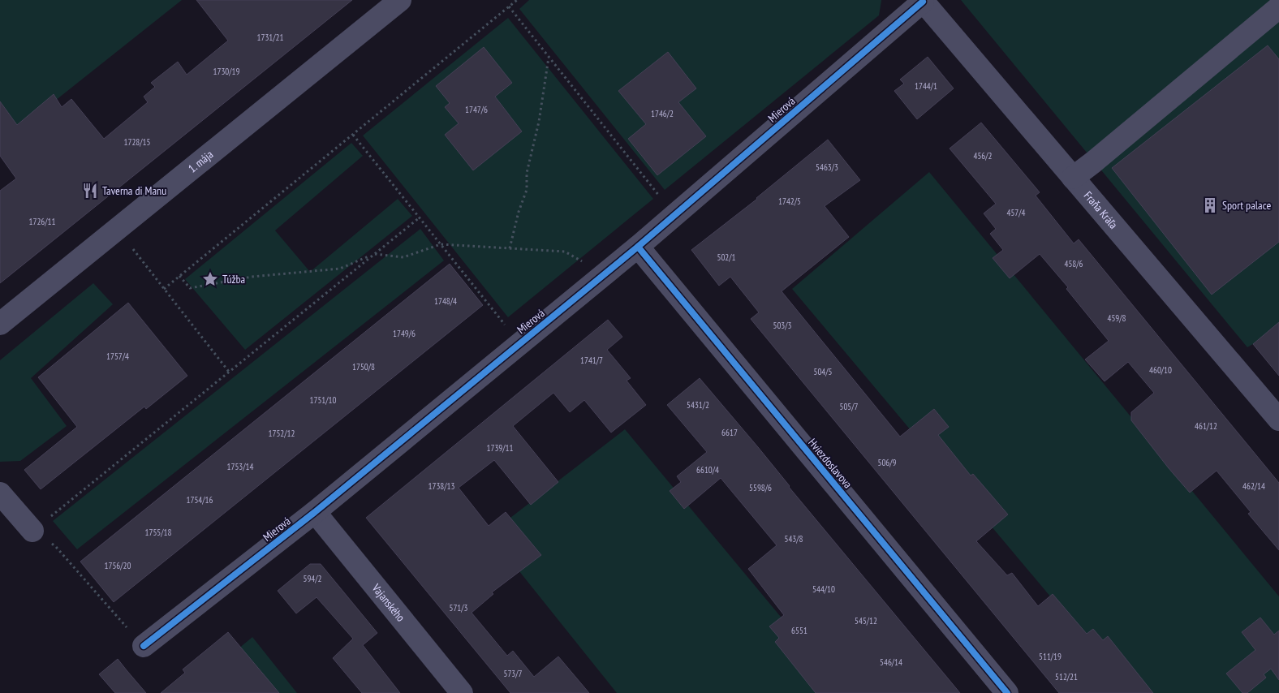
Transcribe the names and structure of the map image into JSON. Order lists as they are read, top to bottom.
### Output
{
  "streets": {
    "street": [
      "Mierová",
      "1. mája",
      "Fraňa Kráľa",
      "Hviezdoslavova",
      "Vajanského"
    ]
  },
  "crossings": [
    ["Mierová", "Fraňa Kráľa"],
    ["Mierová", "Hviezdoslavova"],
    ["Mierová", "Vajanského"]
  ],
  "places": {
    "restaurant": ["Taverna di Manu"],
    "building": ["Sport palace"],
    "place": ["Túžba"]
  },
  "house_numbers": [
    "1731/21",
    "1730/19",
    "1744/1",
    "1747/6",
    "1746/2",
    "1728/15",
    "456/2",
    "5463/3",
    "1742/5",
    "457/4",
    "1726/11",
    "502/1",
    "458/6",
    "1748/4",
    "459/8",
    "503/3",
    "1749/6",
    "1757/4",
    "1741/7",
    "1750/8",
    "460/10",
    "504/5",
    "1751/10",
    "5431/2",
    "505/7",
    "461/12",
    "6617",
    "1752/12",
    "1739/11",
    "506/9",
    "1753/14",
    "6610/4",
    "1738/13",
    "462/14",
    "5598/6",
    "1754/16",
    "1755/18",
    "543/8",
    "1756/20",
    "594/2",
    "544/10",
    "571/3",
    "545/12",
    "6551",
    "511/19",
    "546/14",
    "573/7",
    "512/21"
  ]
}
